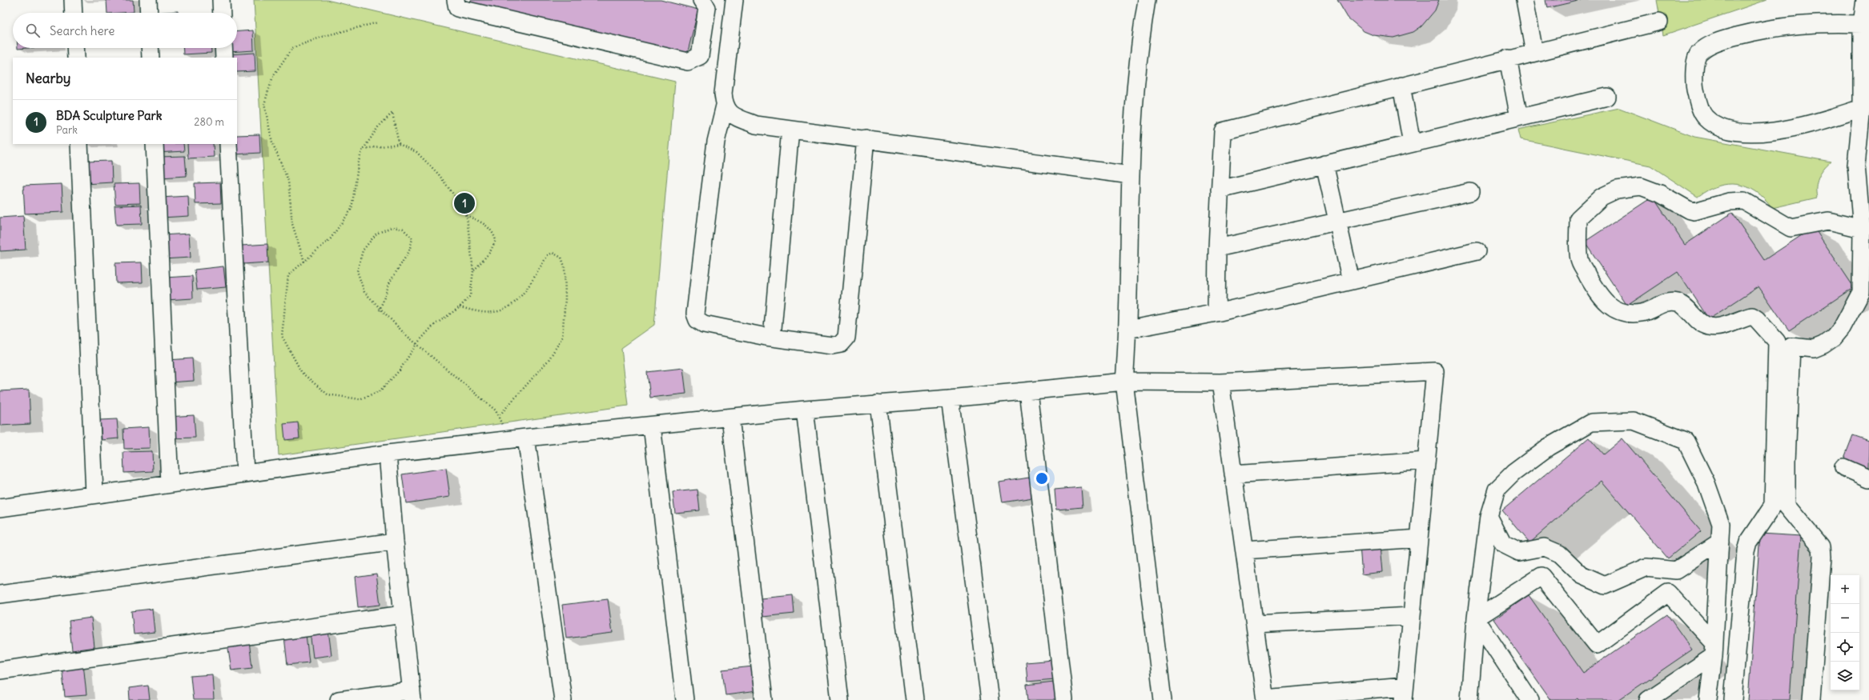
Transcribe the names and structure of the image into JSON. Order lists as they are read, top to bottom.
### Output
{
  "page": {
    "search": "Search here",
    "heading": "Nearby",
    "list": [
      {
        "mark": "1",
        "name": "BDA Sculpture Park",
        "note": "Park",
        "value": "280 m"
      }
    ],
    "pins": "1",
    "map_buttons": ["+", "−"]
  }
}
